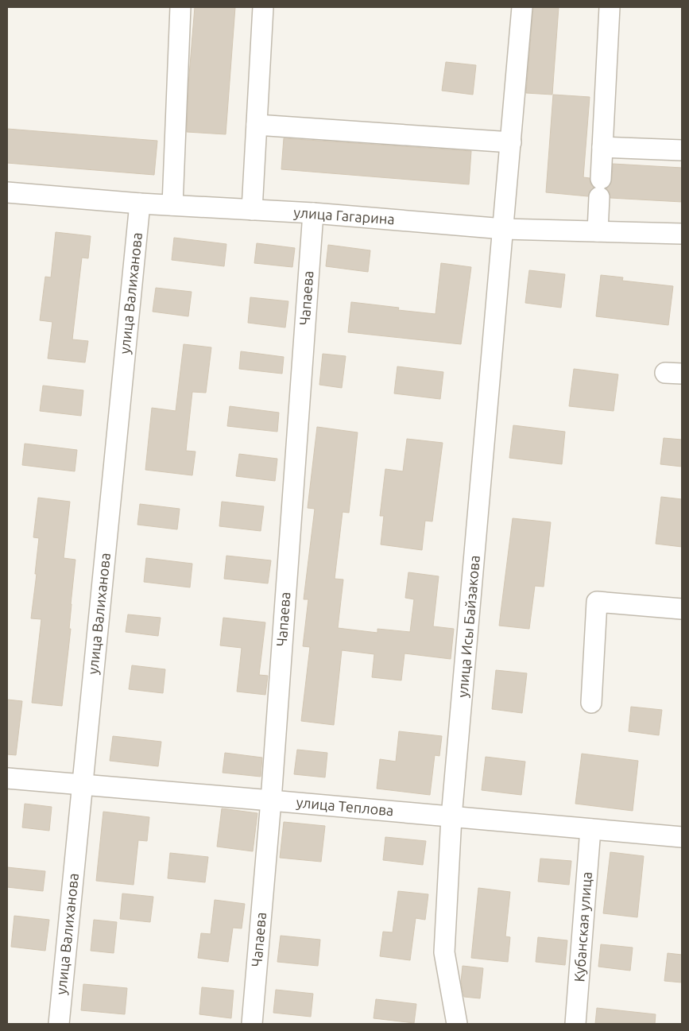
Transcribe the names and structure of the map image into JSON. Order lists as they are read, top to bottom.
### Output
{
  "streets": {
    "street": [
      "улица Гагарина",
      "улица Валиханова",
      "Чапаева",
      "улица Исы Байзакова",
      "улица Теплова",
      "Кубанская улица"
    ]
  },
  "crossings": [
    ["улица Гагарина", "улица Валиханова"],
    ["улица Гагарина", "Чапаева"],
    ["улица Гагарина", "улица Исы Байзакова"],
    ["улица Валиханова", "улица Теплова"],
    ["Чапаева", "улица Теплова"],
    ["улица Исы Байзакова", "улица Теплова"],
    ["улица Теплова", "Кубанская улица"]
  ]
}
